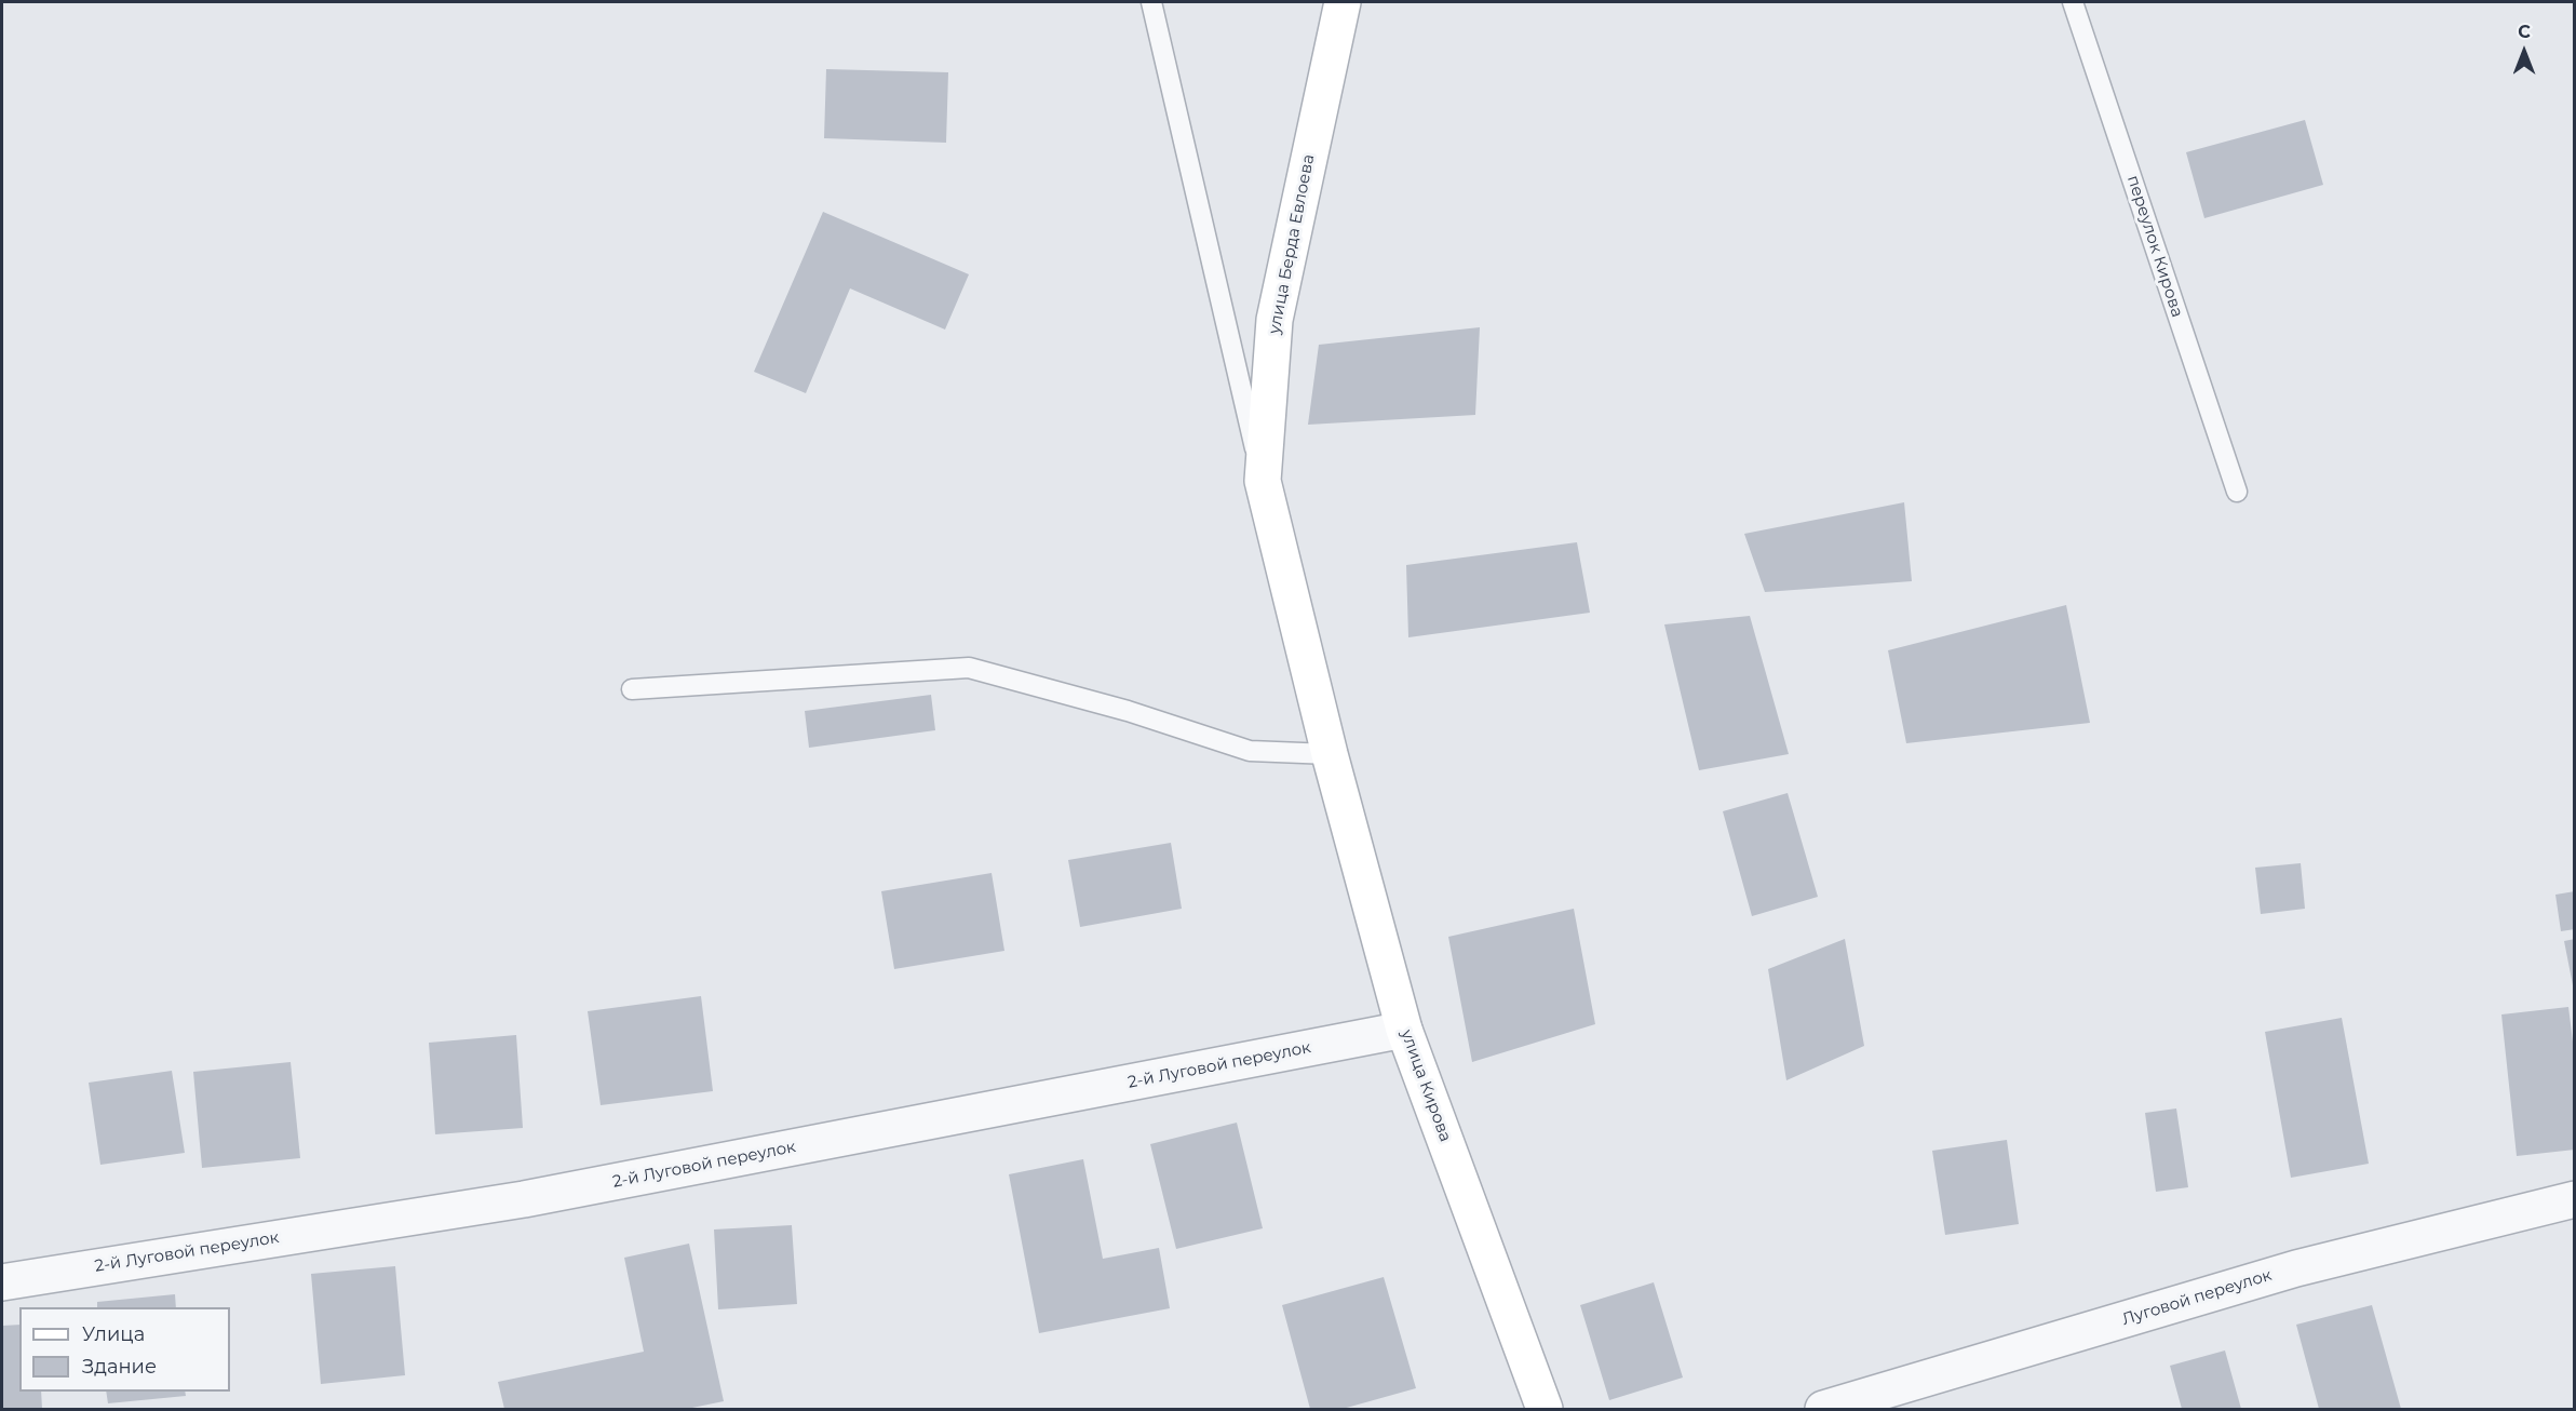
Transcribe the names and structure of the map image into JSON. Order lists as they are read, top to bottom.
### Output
{
  "streets": {
    "street": [
      "улица Берда Евлоева",
      "2-й Луговой переулок",
      "улица Кирова",
      "Луговой переулок"
    ],
    "lane": ["переулок Кирова"]
  },
  "crossings": [
    ["улица Берда Евлоева", "улица Кирова"],
    ["2-й Луговой переулок", "улица Кирова"]
  ],
  "legend": ["Улица", "Здание"],
  "north": "top"
}
